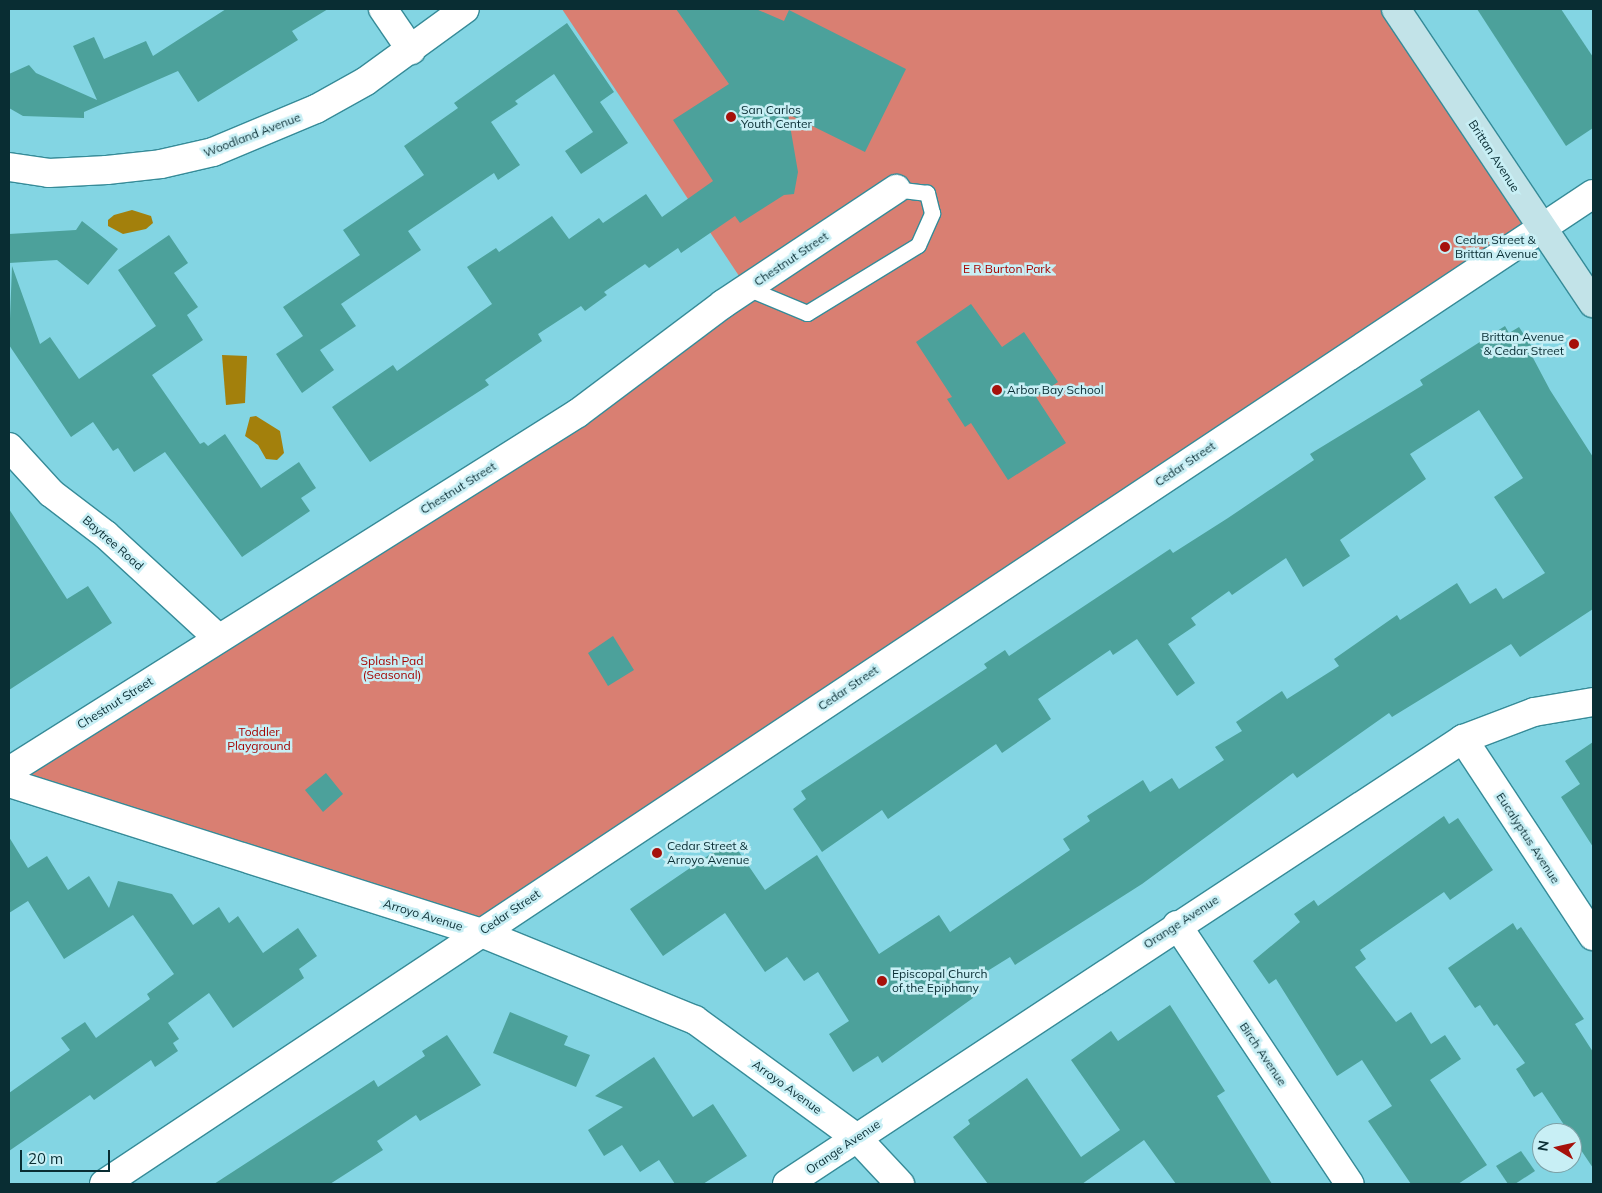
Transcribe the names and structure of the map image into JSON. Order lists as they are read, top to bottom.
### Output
{
  "streets": {
    "main road": ["Brittan Avenue"],
    "street": [
      "Woodland Avenue",
      "Chestnut Street",
      "Cedar Street",
      "Baytree Road",
      "Eucalyptus Avenue",
      "Arroyo Avenue",
      "Orange Avenue",
      "Birch Avenue"
    ]
  },
  "crossings": [
    ["Brittan Avenue", "Cedar Street"],
    ["Chestnut Street", "Baytree Road"],
    ["Cedar Street", "Arroyo Avenue"],
    ["Eucalyptus Avenue", "Orange Avenue"],
    ["Arroyo Avenue", "Orange Avenue"],
    ["Orange Avenue", "Birch Avenue"]
  ],
  "parks": ["E R Burton Park", "Splash Pad (Seasonal)", "Toddler Playground"],
  "places": [
    "San Carlos Youth Center",
    "Cedar Street & Brittan Avenue",
    "Brittan Avenue & Cedar Street",
    "Arbor Bay School",
    "Cedar Street & Arroyo Avenue",
    "Episcopal Church of the Epiphany"
  ],
  "scale_bar": "20 m",
  "north": "left"
}
